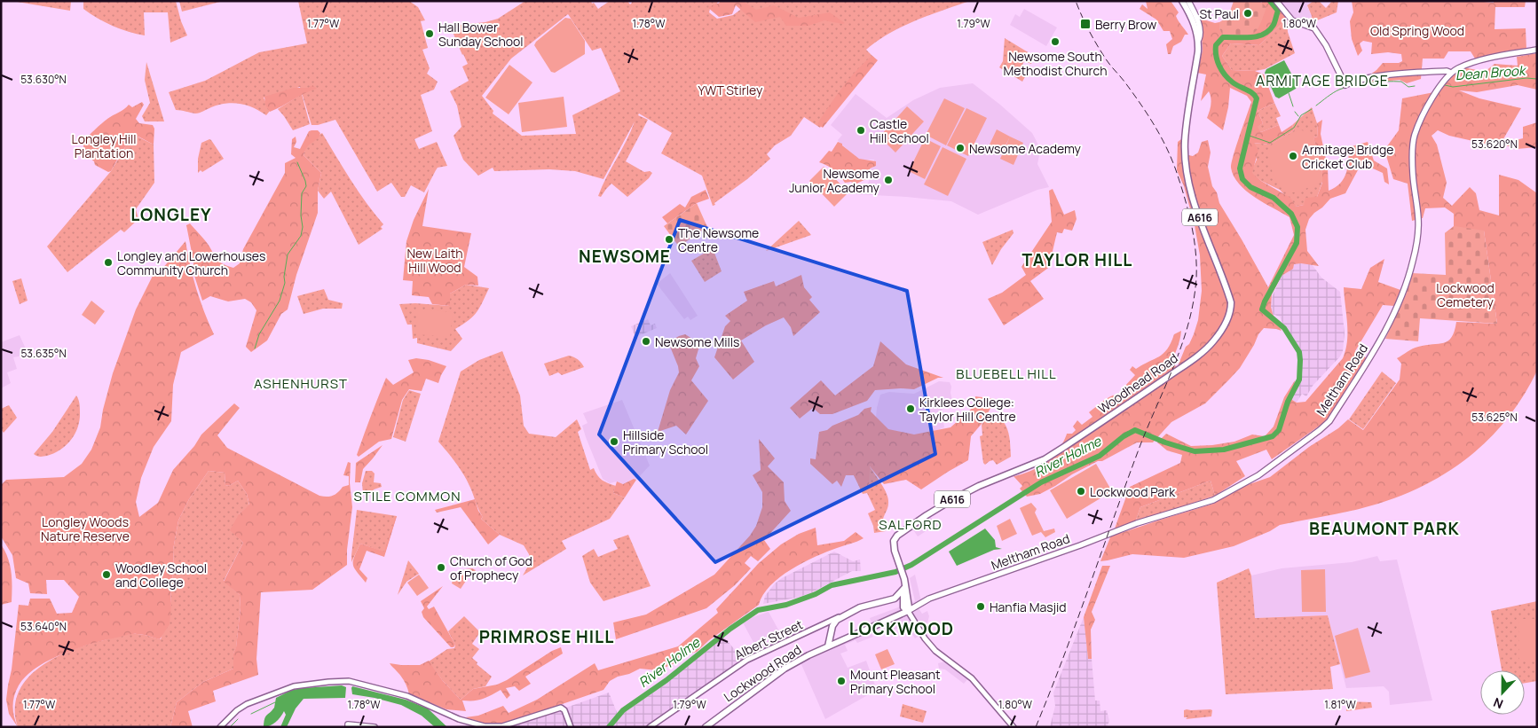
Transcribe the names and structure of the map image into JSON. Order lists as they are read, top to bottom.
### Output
{
  "streets": {
    "main road": [
      "A616",
      "Meltham Road",
      "Woodhead Road",
      "Albert Street",
      "Lockwood Road"
    ]
  },
  "crossings": [
    ["A616", "Meltham Road"],
    ["A616", "Woodhead Road"],
    ["A616", "Albert Street"],
    ["A616", "Lockwood Road"],
    ["Meltham Road", "Lockwood Road"],
    ["Woodhead Road", "Albert Street"]
  ],
  "districts": [
    "ARMITAGE BRIDGE",
    "LONGLEY",
    "NEWSOME",
    "TAYLOR HILL",
    "BLUEBELL HILL",
    "ASHENHURST",
    "STILE COMMON",
    "SALFORD",
    "BEAUMONT PARK",
    "LOCKWOOD",
    "PRIMROSE HILL"
  ],
  "water": ["Dean Brook", "River Holme"],
  "parks": [
    "Old Spring Wood",
    "YWT Stirley",
    "Longley Hill Plantation",
    "New Laith Hill Wood",
    "Lockwood Cemetery",
    "Longley Woods Nature Reserve"
  ],
  "places": {
    "other": [
      "St Paul",
      "Hall Bower Sunday School",
      "Newsome South Methodist Church",
      "Castle Hill School",
      "Newsome Academy",
      "Armitage Bridge Cricket Club",
      "Newsome Junior Academy",
      "The Newsome Centre",
      "Longley and Lowerhouses Community Church",
      "Newsome Mills",
      "Kirklees College: Taylor Hill Centre",
      "Hillside Primary School",
      "Lockwood Park",
      "Church of God of Prophecy",
      "Woodley School and College",
      "Hanfia Masjid",
      "Mount Pleasant Primary School"
    ],
    "transit": ["Berry Brow"]
  },
  "north": "bottom",
  "coordinates": [
    "1.78°W",
    "1.79°W",
    "1.80°W",
    "1.77°W",
    "53.630°N",
    "53.620°N",
    "53.635°N",
    "53.625°N",
    "53.640°N",
    "1.81°W"
  ]
}
